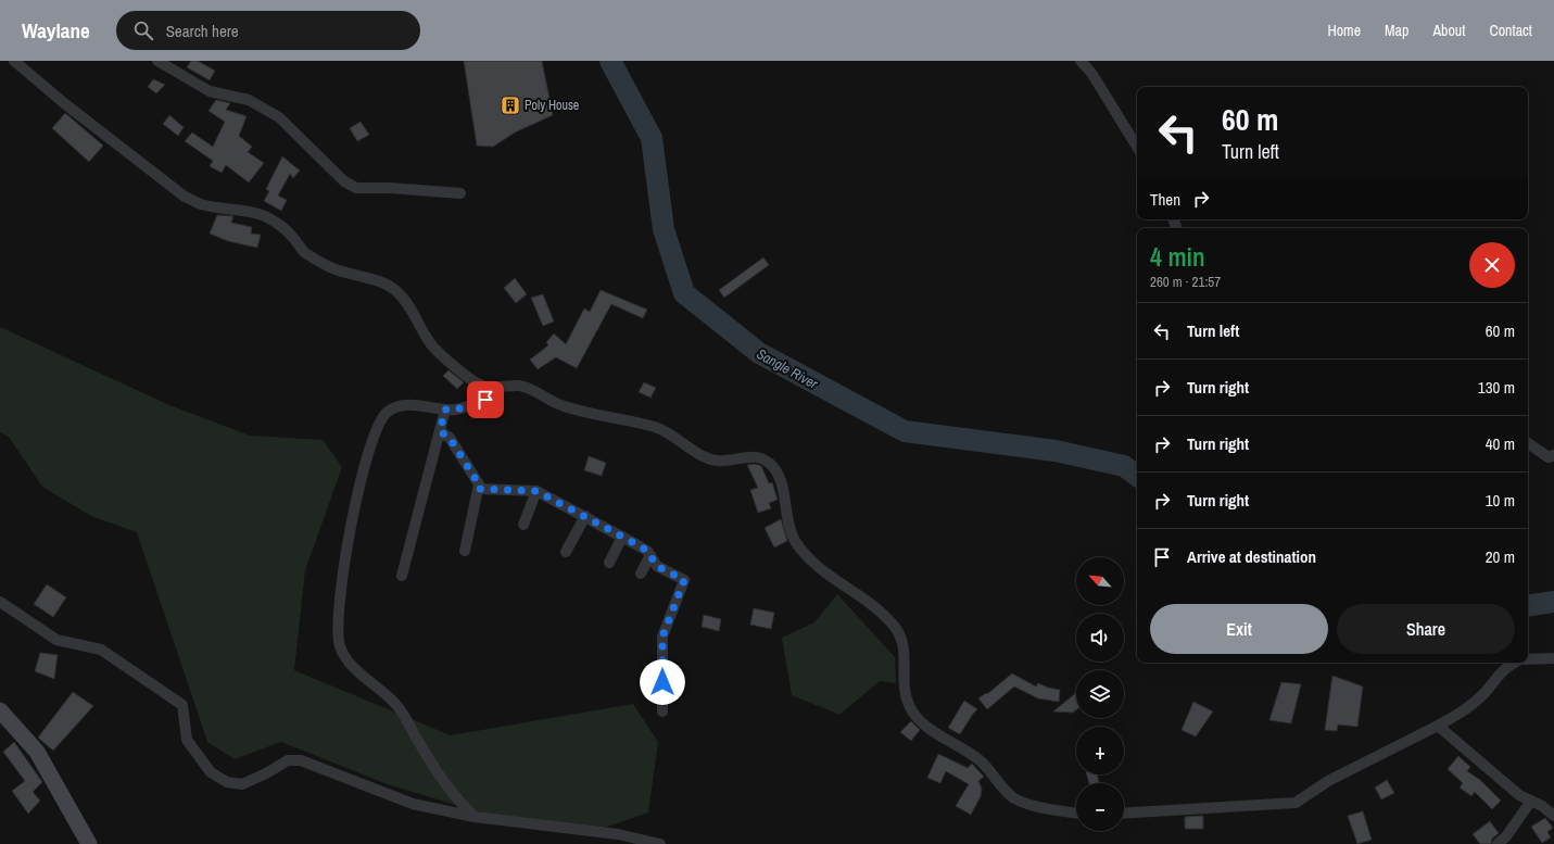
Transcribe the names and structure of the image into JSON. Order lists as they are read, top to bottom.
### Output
{
  "water": ["Sangle River"],
  "places": {
    "building": ["Poly House"]
  },
  "north": "top left",
  "page": {
    "header": "Waylane",
    "search": "Search here",
    "nav": [
      "Home",
      "Map",
      "About",
      "Contact"
    ],
    "turn": ["60 m", "Turn left"],
    "then": "Then",
    "heading": ["4 min", "260 m · 21:57"],
    "list": [
      {
        "name": "Turn left",
        "value": "60 m"
      },
      {
        "name": "Turn right",
        "value": "130 m"
      },
      {
        "name": "Turn right",
        "value": "40 m"
      },
      {
        "name": "Turn right",
        "value": "10 m"
      },
      {
        "name": "Arrive at destination",
        "value": "20 m"
      }
    ],
    "map_buttons": ["+", "−"],
    "buttons": ["Exit", "Share"]
  }
}
